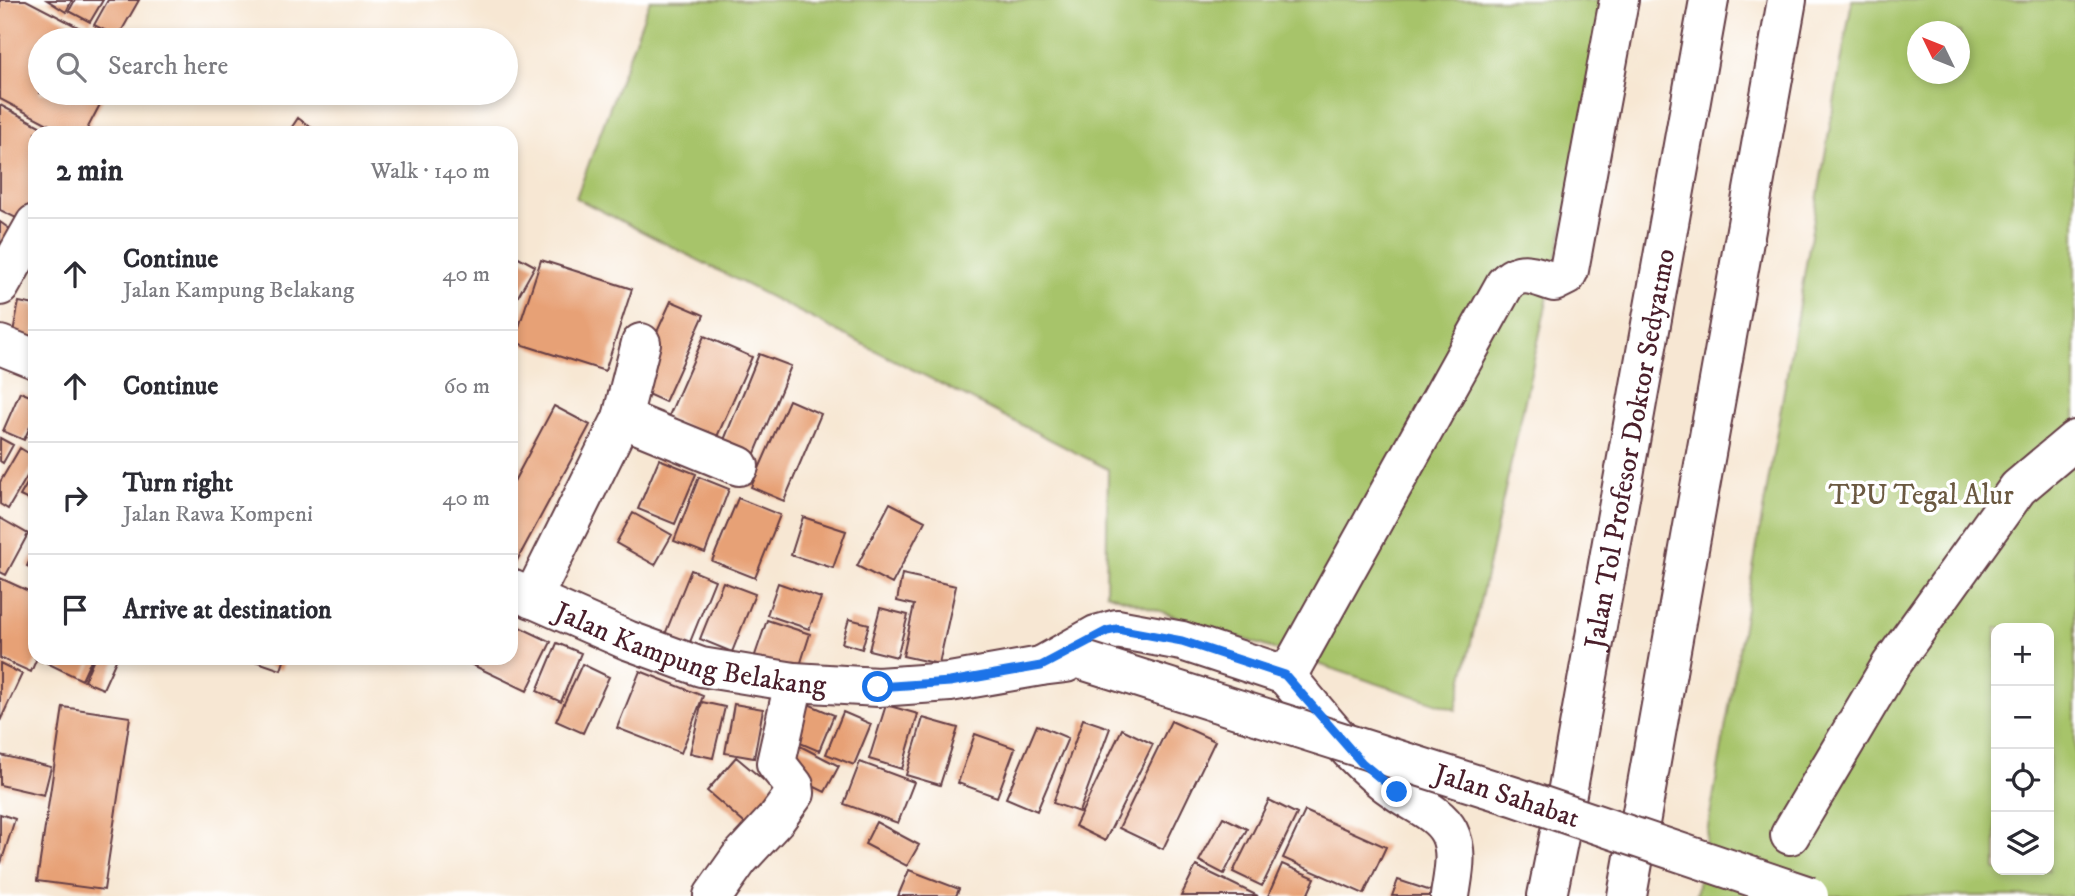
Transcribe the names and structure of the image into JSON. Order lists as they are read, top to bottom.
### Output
{
  "streets": {
    "main road": ["Jalan Tol Profesor Doktor Sedyatmo", "Jalan Kampung Belakang", "Jalan Sahabat"]
  },
  "crossings": [
    ["Jalan Kampung Belakang", "Jalan Sahabat"]
  ],
  "parks": ["TPU Tegal Alur"],
  "north": "top left",
  "page": {
    "search": "Search here",
    "heading": ["2 min", "Walk · 140 m"],
    "list": [
      ["Continue", "Jalan Kampung Belakang", "40 m"],
      ["Continue", "60 m"],
      ["Turn right", "Jalan Rawa Kompeni", "40 m"],
      "Arrive at destination"
    ],
    "map_buttons": ["+", "−"]
  }
}
